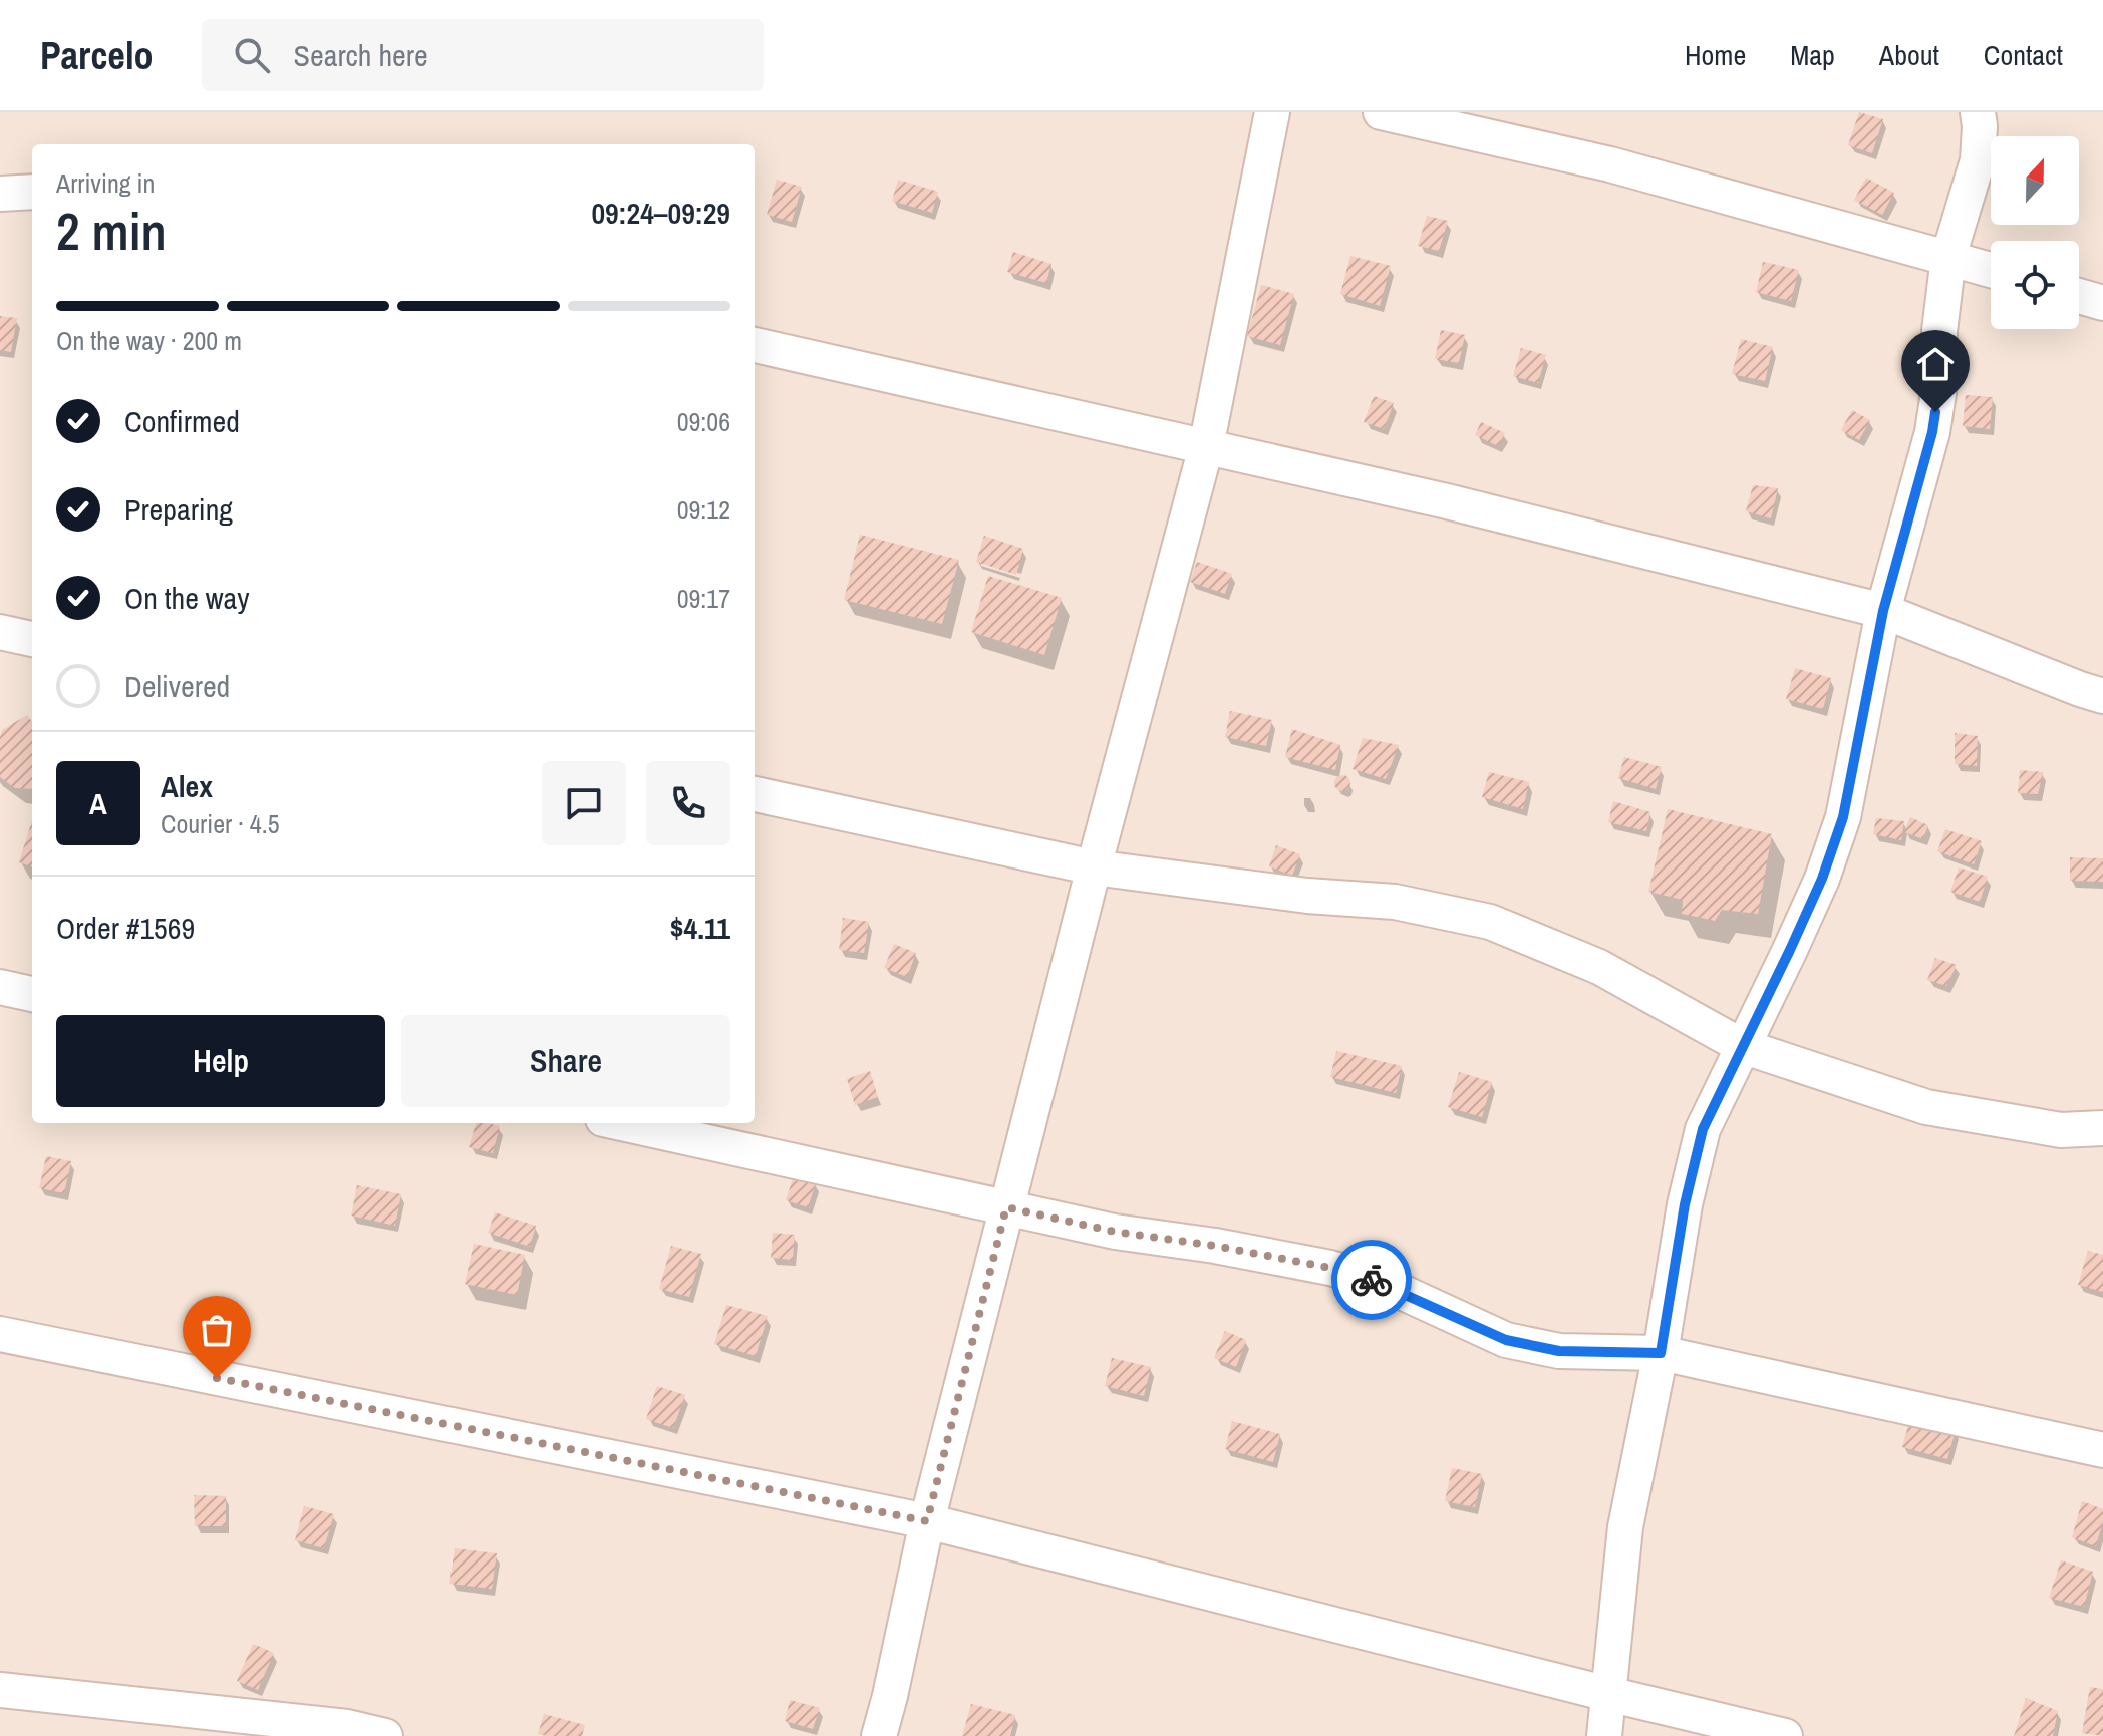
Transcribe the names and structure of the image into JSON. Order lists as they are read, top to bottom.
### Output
{
  "north": "top",
  "page": {
    "header": "Parcelo",
    "search": "Search here",
    "nav": [
      "Home",
      "Map",
      "About",
      "Contact"
    ],
    "heading": ["2 min", "Arriving in", "09:24–09:29"],
    "panel": [
      "Alex",
      "Courier · 4.5",
      "Order #1569",
      "$4.11"
    ],
    "bar": "On the way · 200 m",
    "list": [
      ["Confirmed", "09:06"],
      ["Preparing", "09:12"],
      ["On the way", "09:17"],
      "Delivered"
    ],
    "round": "A",
    "buttons": ["Help", "Share"]
  }
}
